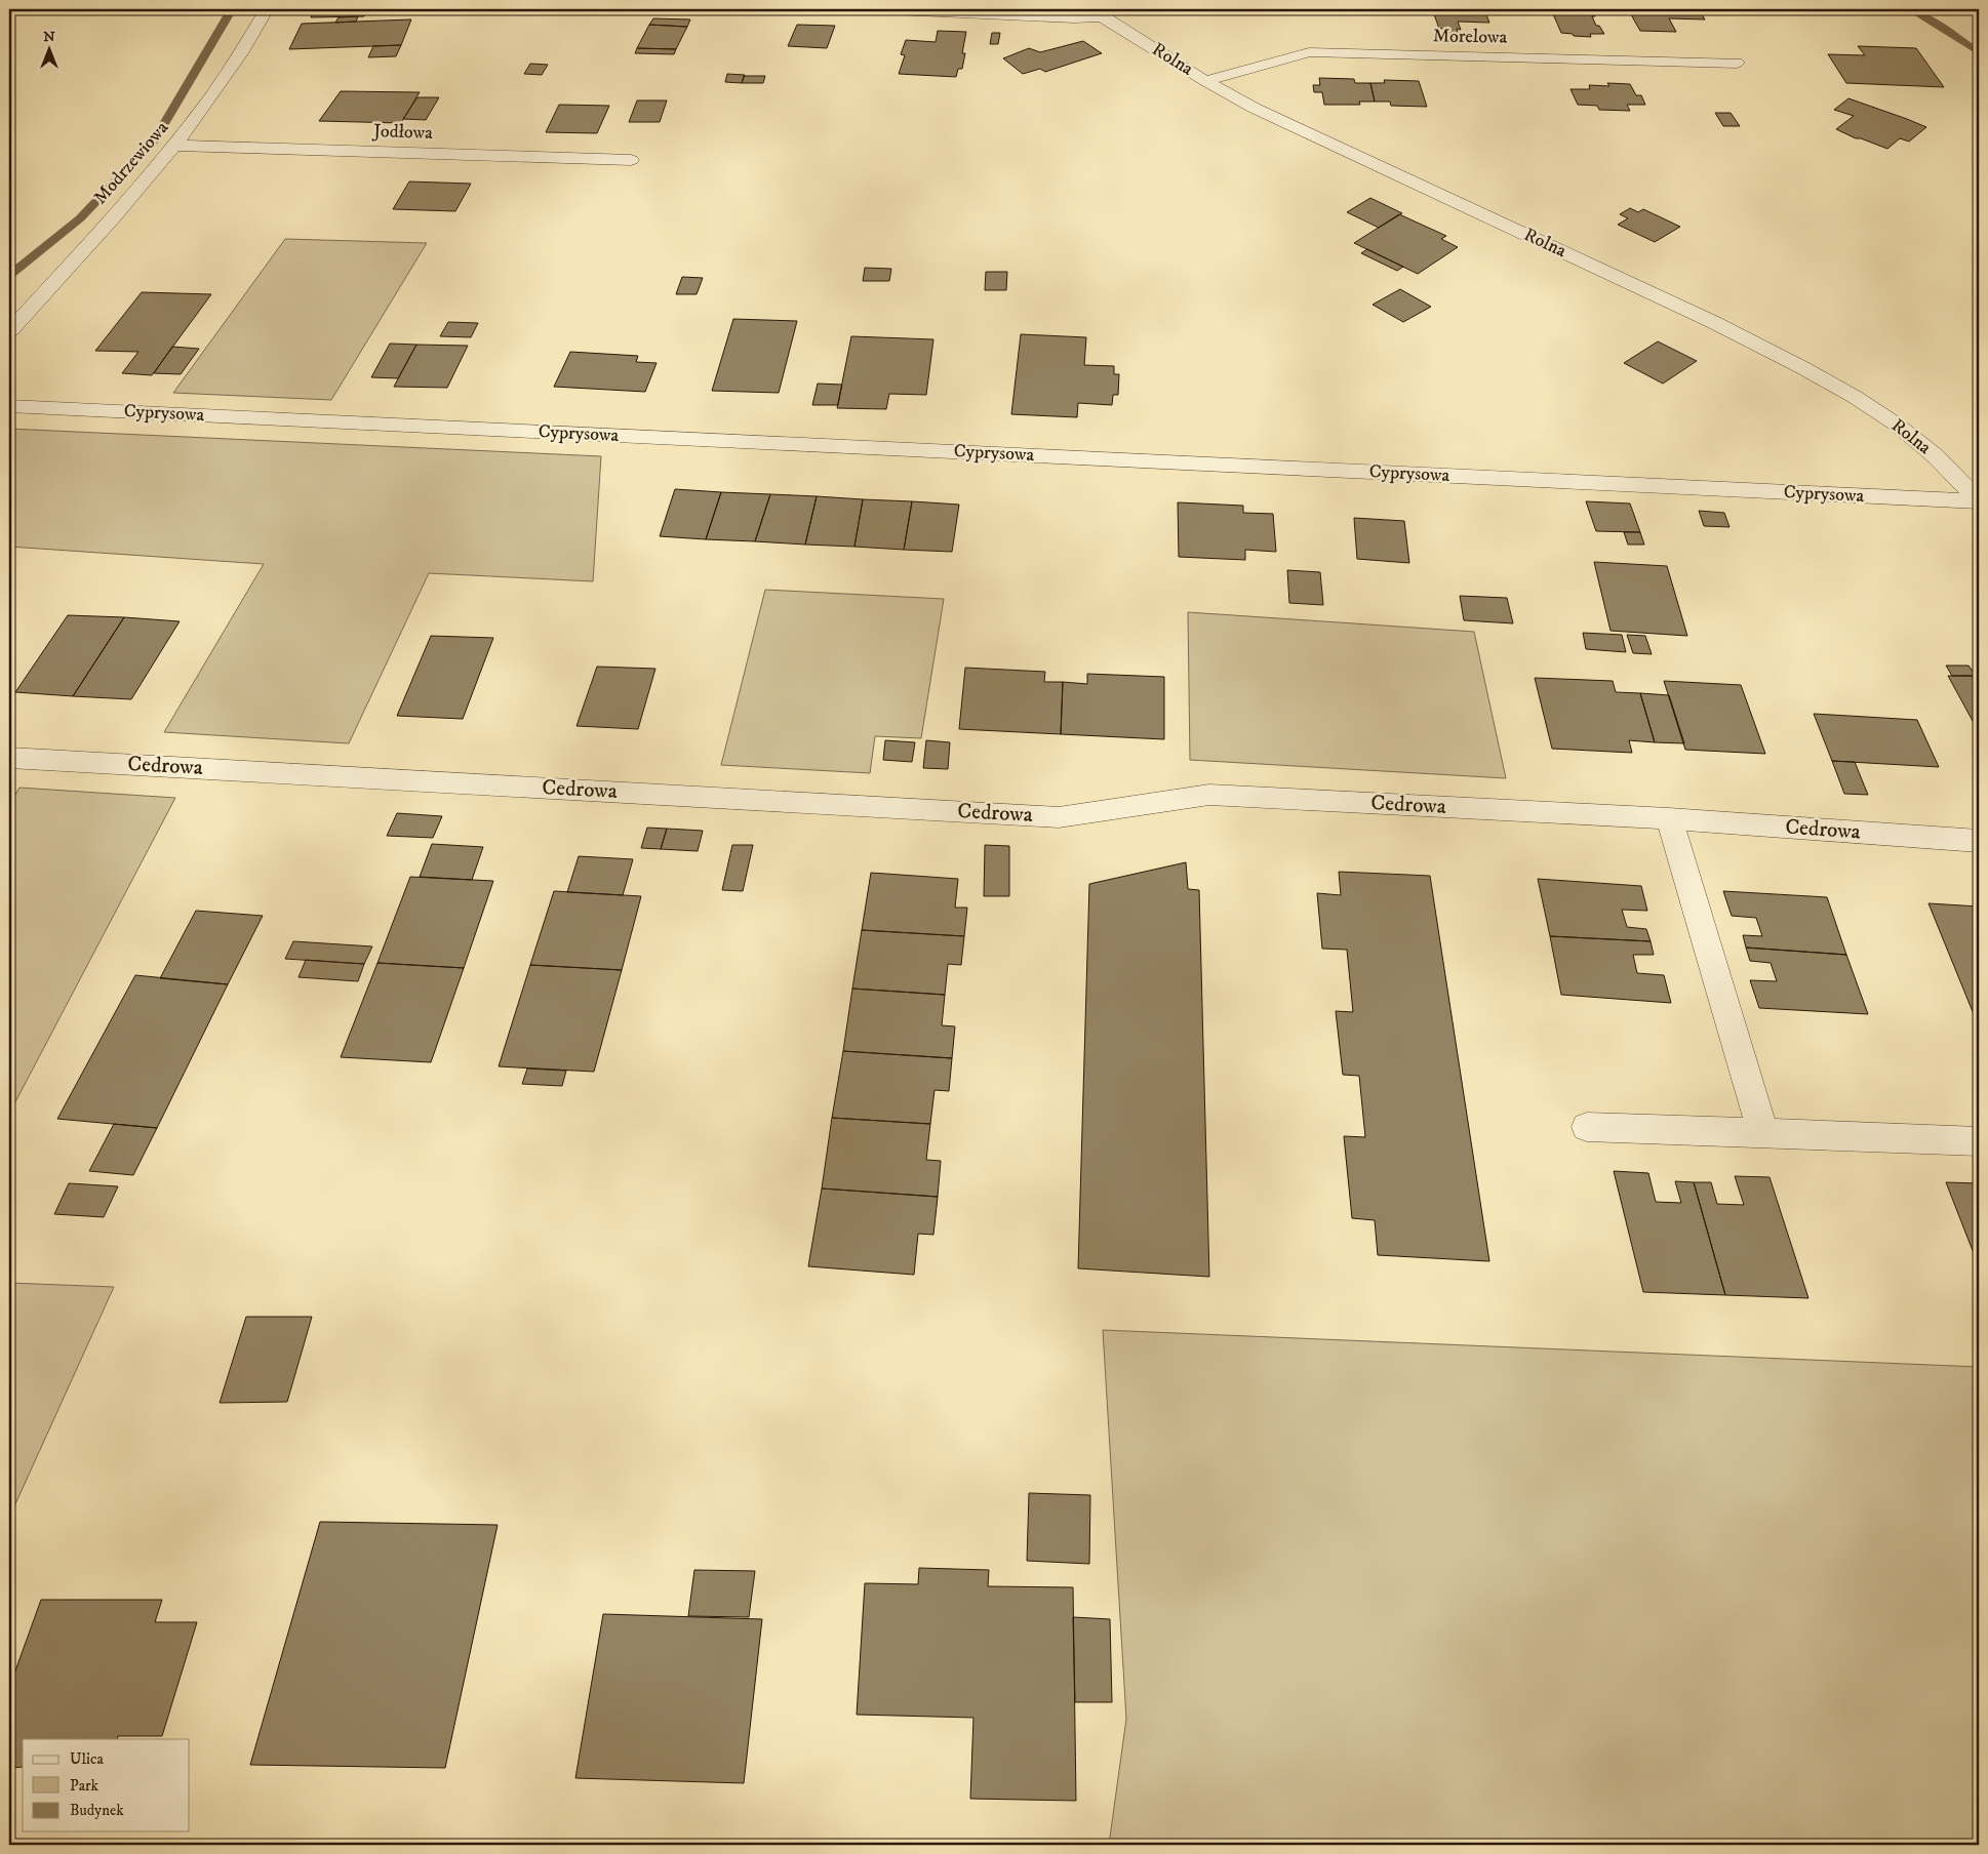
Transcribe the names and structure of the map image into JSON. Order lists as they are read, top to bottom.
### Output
{
  "streets": {
    "street": [
      "Morelowa",
      "Rolna",
      "Jodłowa",
      "Modrzewiowa",
      "Cyprysowa",
      "Cedrowa"
    ]
  },
  "crossings": [
    ["Morelowa", "Rolna"],
    ["Rolna", "Cyprysowa"],
    ["Jodłowa", "Modrzewiowa"]
  ],
  "legend": ["Ulica", "Park", "Budynek"],
  "north": "top"
}
